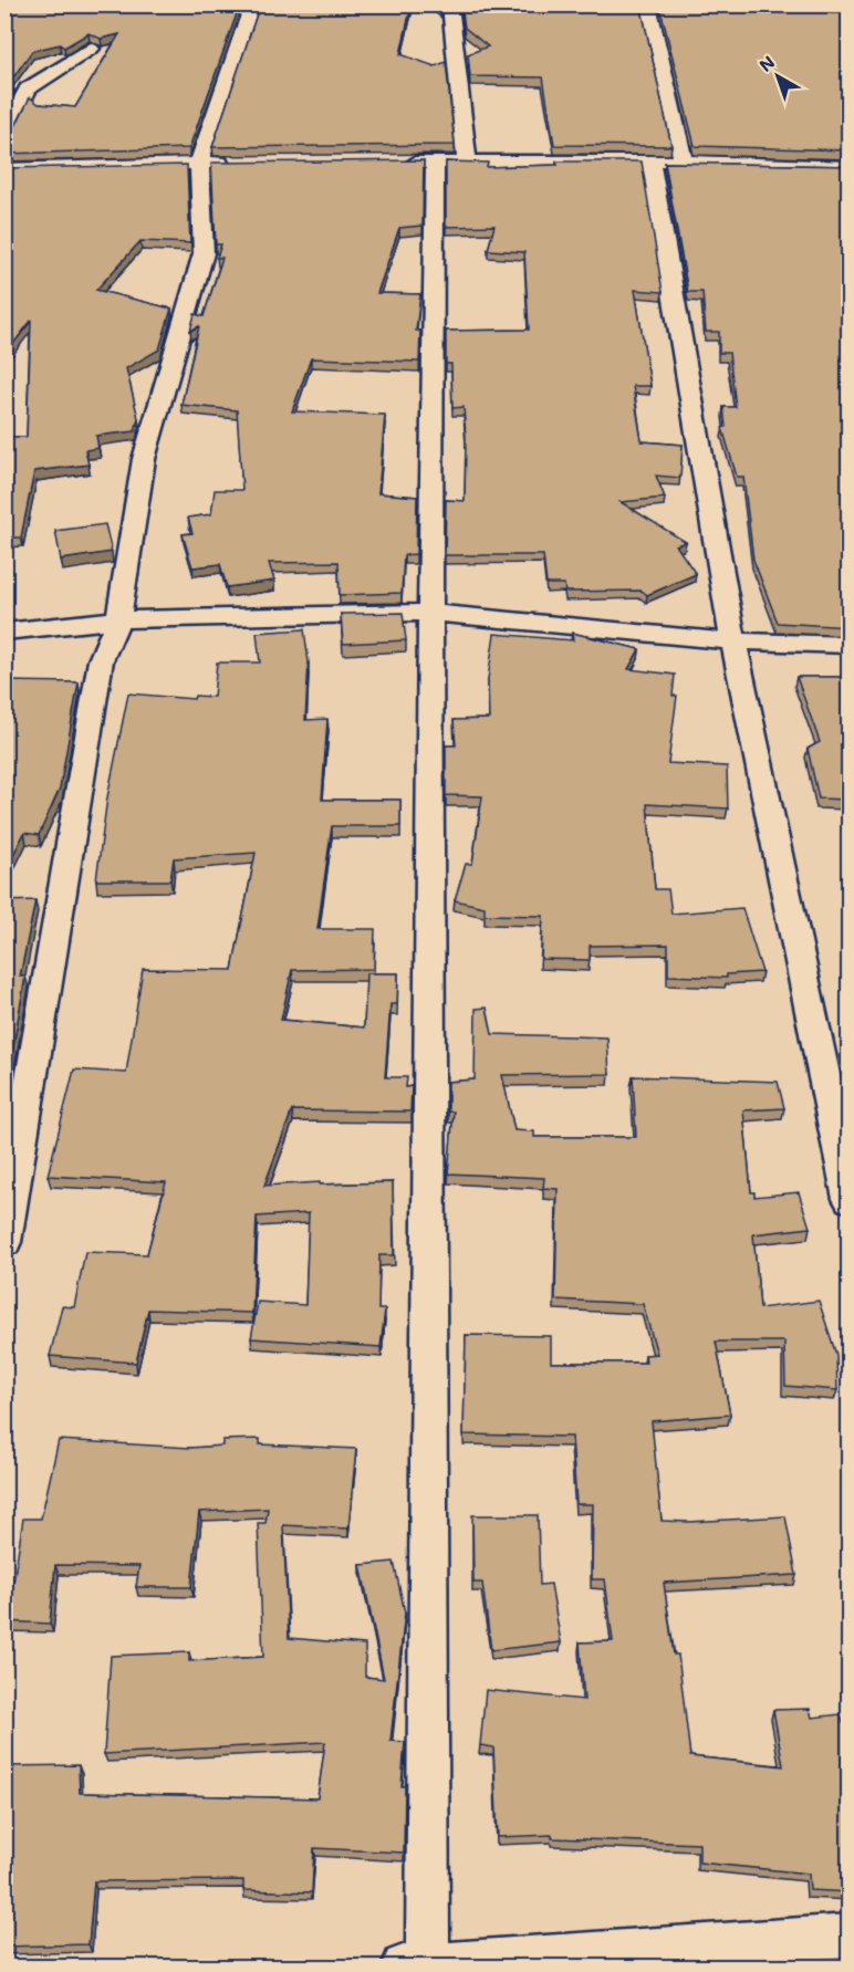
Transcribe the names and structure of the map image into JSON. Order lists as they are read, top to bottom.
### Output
{
  "north": "top left"
}
